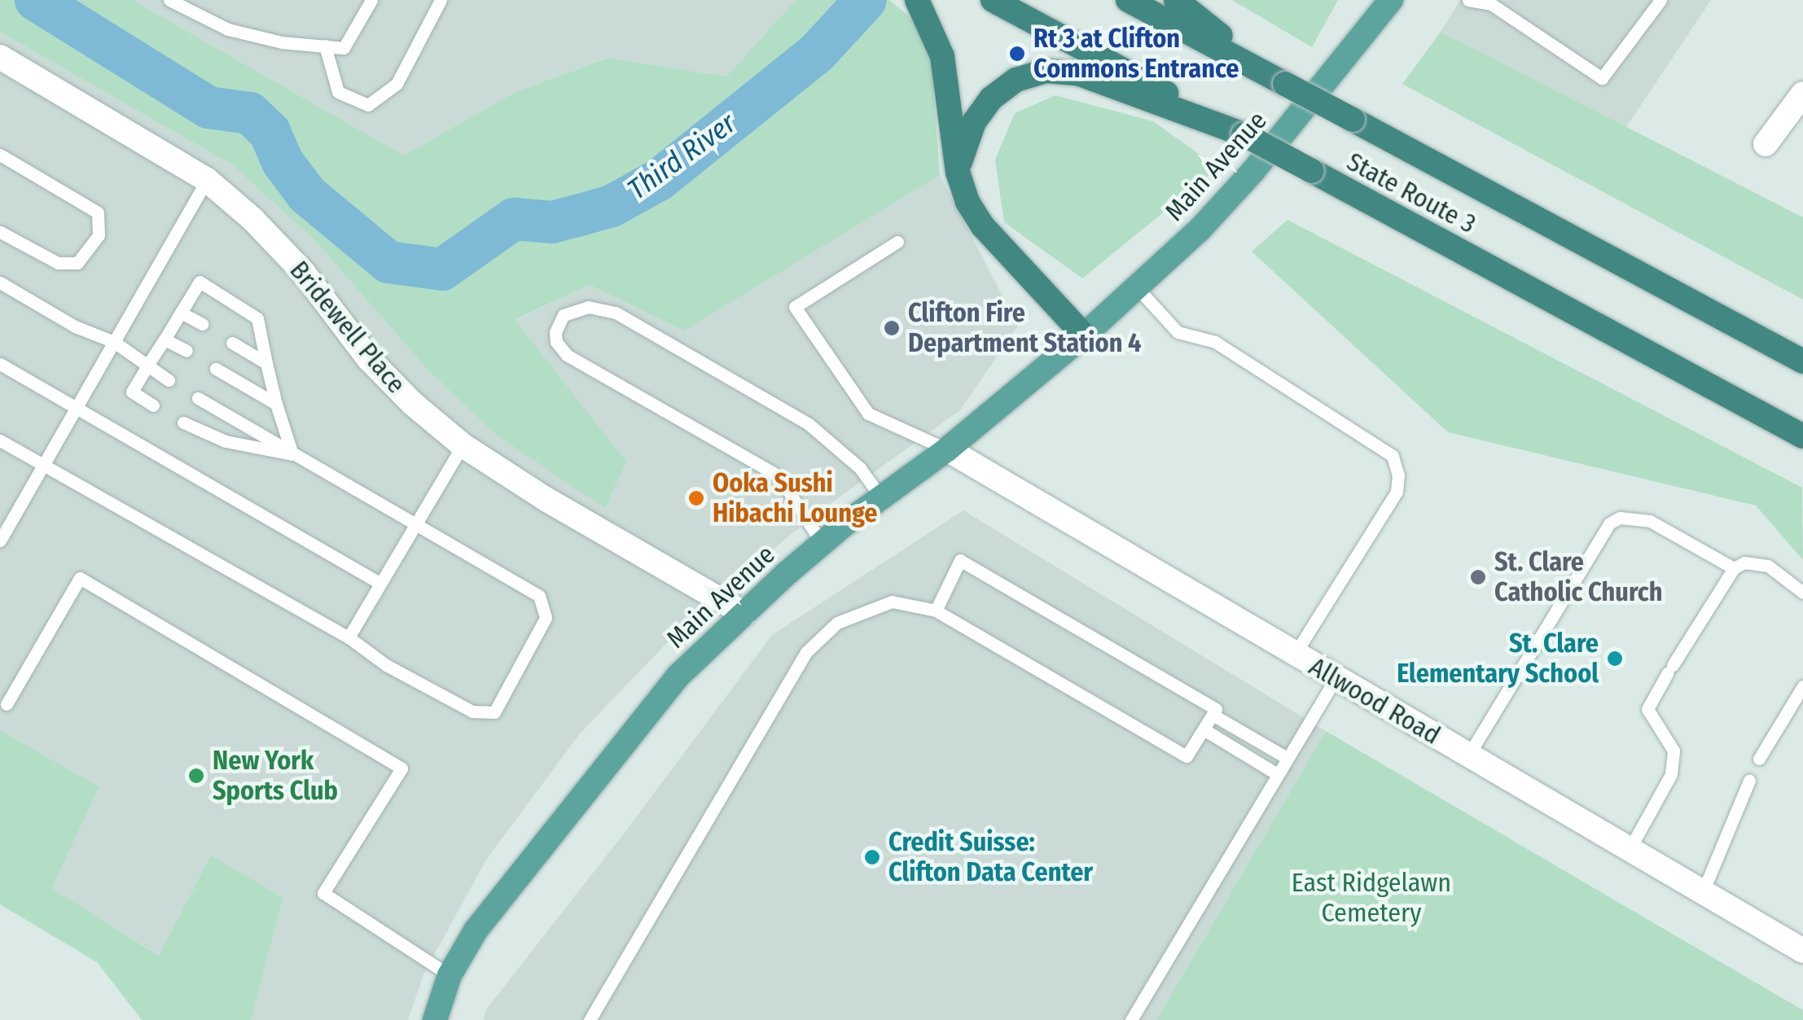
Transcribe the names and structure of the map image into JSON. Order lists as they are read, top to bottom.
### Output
{
  "streets": {
    "highway": ["State Route 3"],
    "main road": ["Main Avenue"],
    "street": ["Bridewell Place", "Allwood Road"]
  },
  "crossings": [
    ["Main Avenue", "Bridewell Place"],
    ["Main Avenue", "Allwood Road"]
  ],
  "water": ["Third River"],
  "parks": ["East Ridgelawn Cemetery"],
  "places": [
    "Rt 3 at Clifton Commons Entrance",
    "Clifton Fire Department Station 4",
    "Ooka Sushi Hibachi Lounge",
    "St. Clare Catholic Church",
    "St. Clare Elementary School",
    "New York Sports Club",
    "Credit Suisse: Clifton Data Center"
  ]
}
